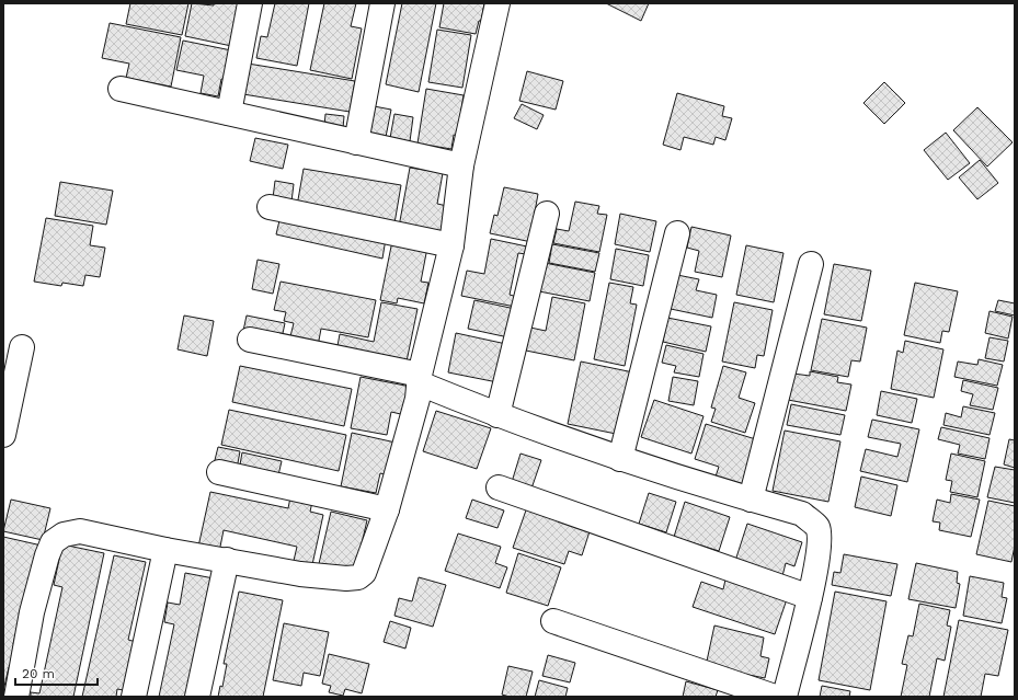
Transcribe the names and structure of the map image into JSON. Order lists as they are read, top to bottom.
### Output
{
  "scale_bar": "20 m"
}
